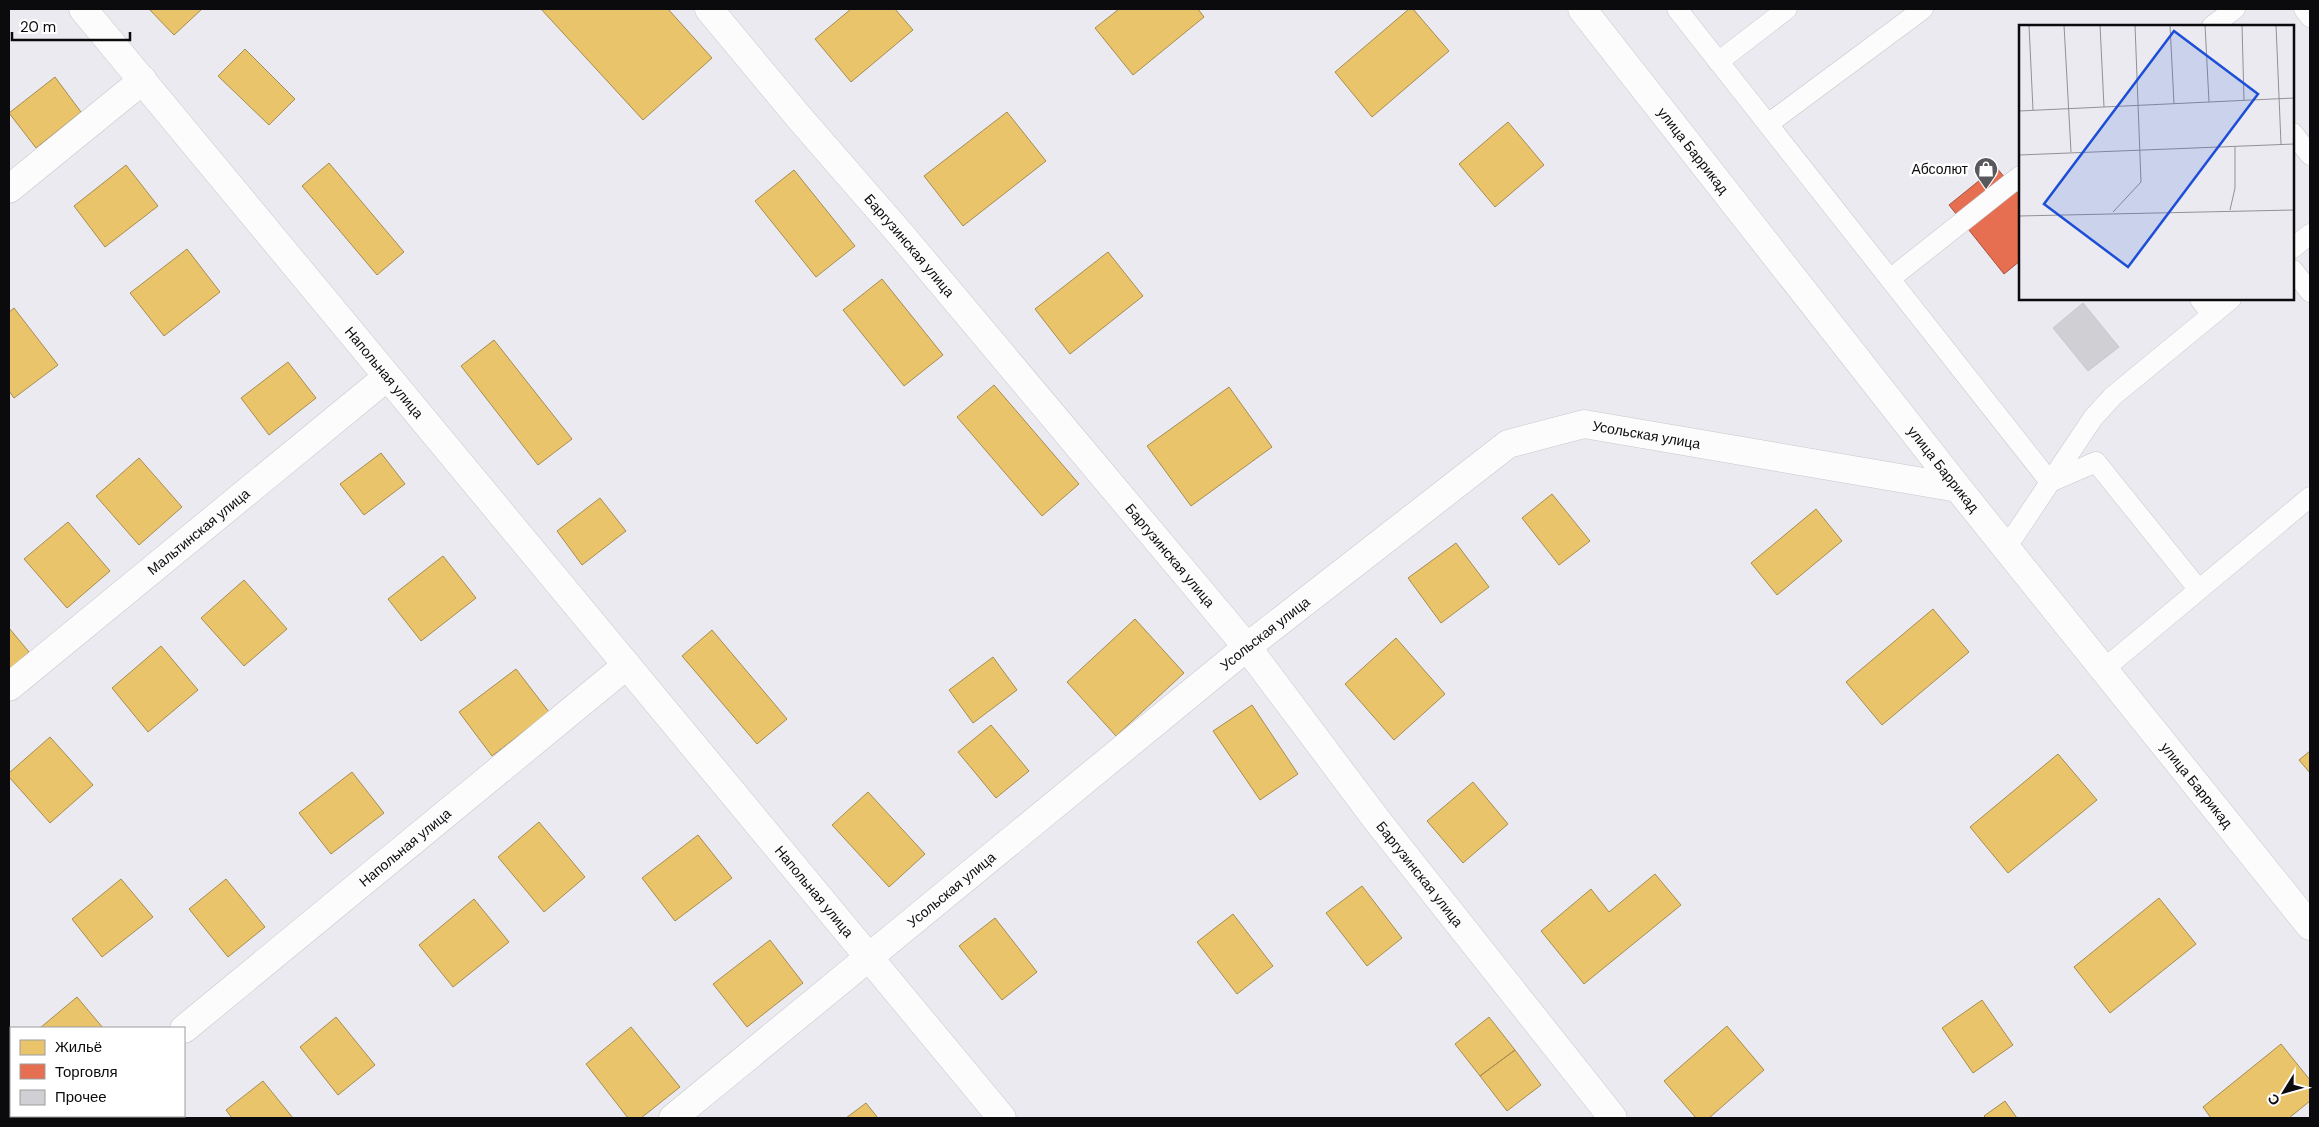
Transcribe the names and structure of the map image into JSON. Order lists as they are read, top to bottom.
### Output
{
  "streets": {
    "street": [
      "улица Баррикад",
      "Баргузинская улица",
      "Напольная улица",
      "Усольская улица",
      "Мальтинская улица"
    ]
  },
  "crossings": [
    ["улица Баррикад", "Усольская улица"],
    ["Баргузинская улица", "Усольская улица"],
    ["Напольная улица", "Усольская улица"],
    ["Напольная улица", "Мальтинская улица"]
  ],
  "places": {
    "shop": ["Абсолют"]
  },
  "legend": ["Жильё", "Торговля", "Прочее"],
  "scale_bar": "20 m",
  "north": "bottom left"
}
